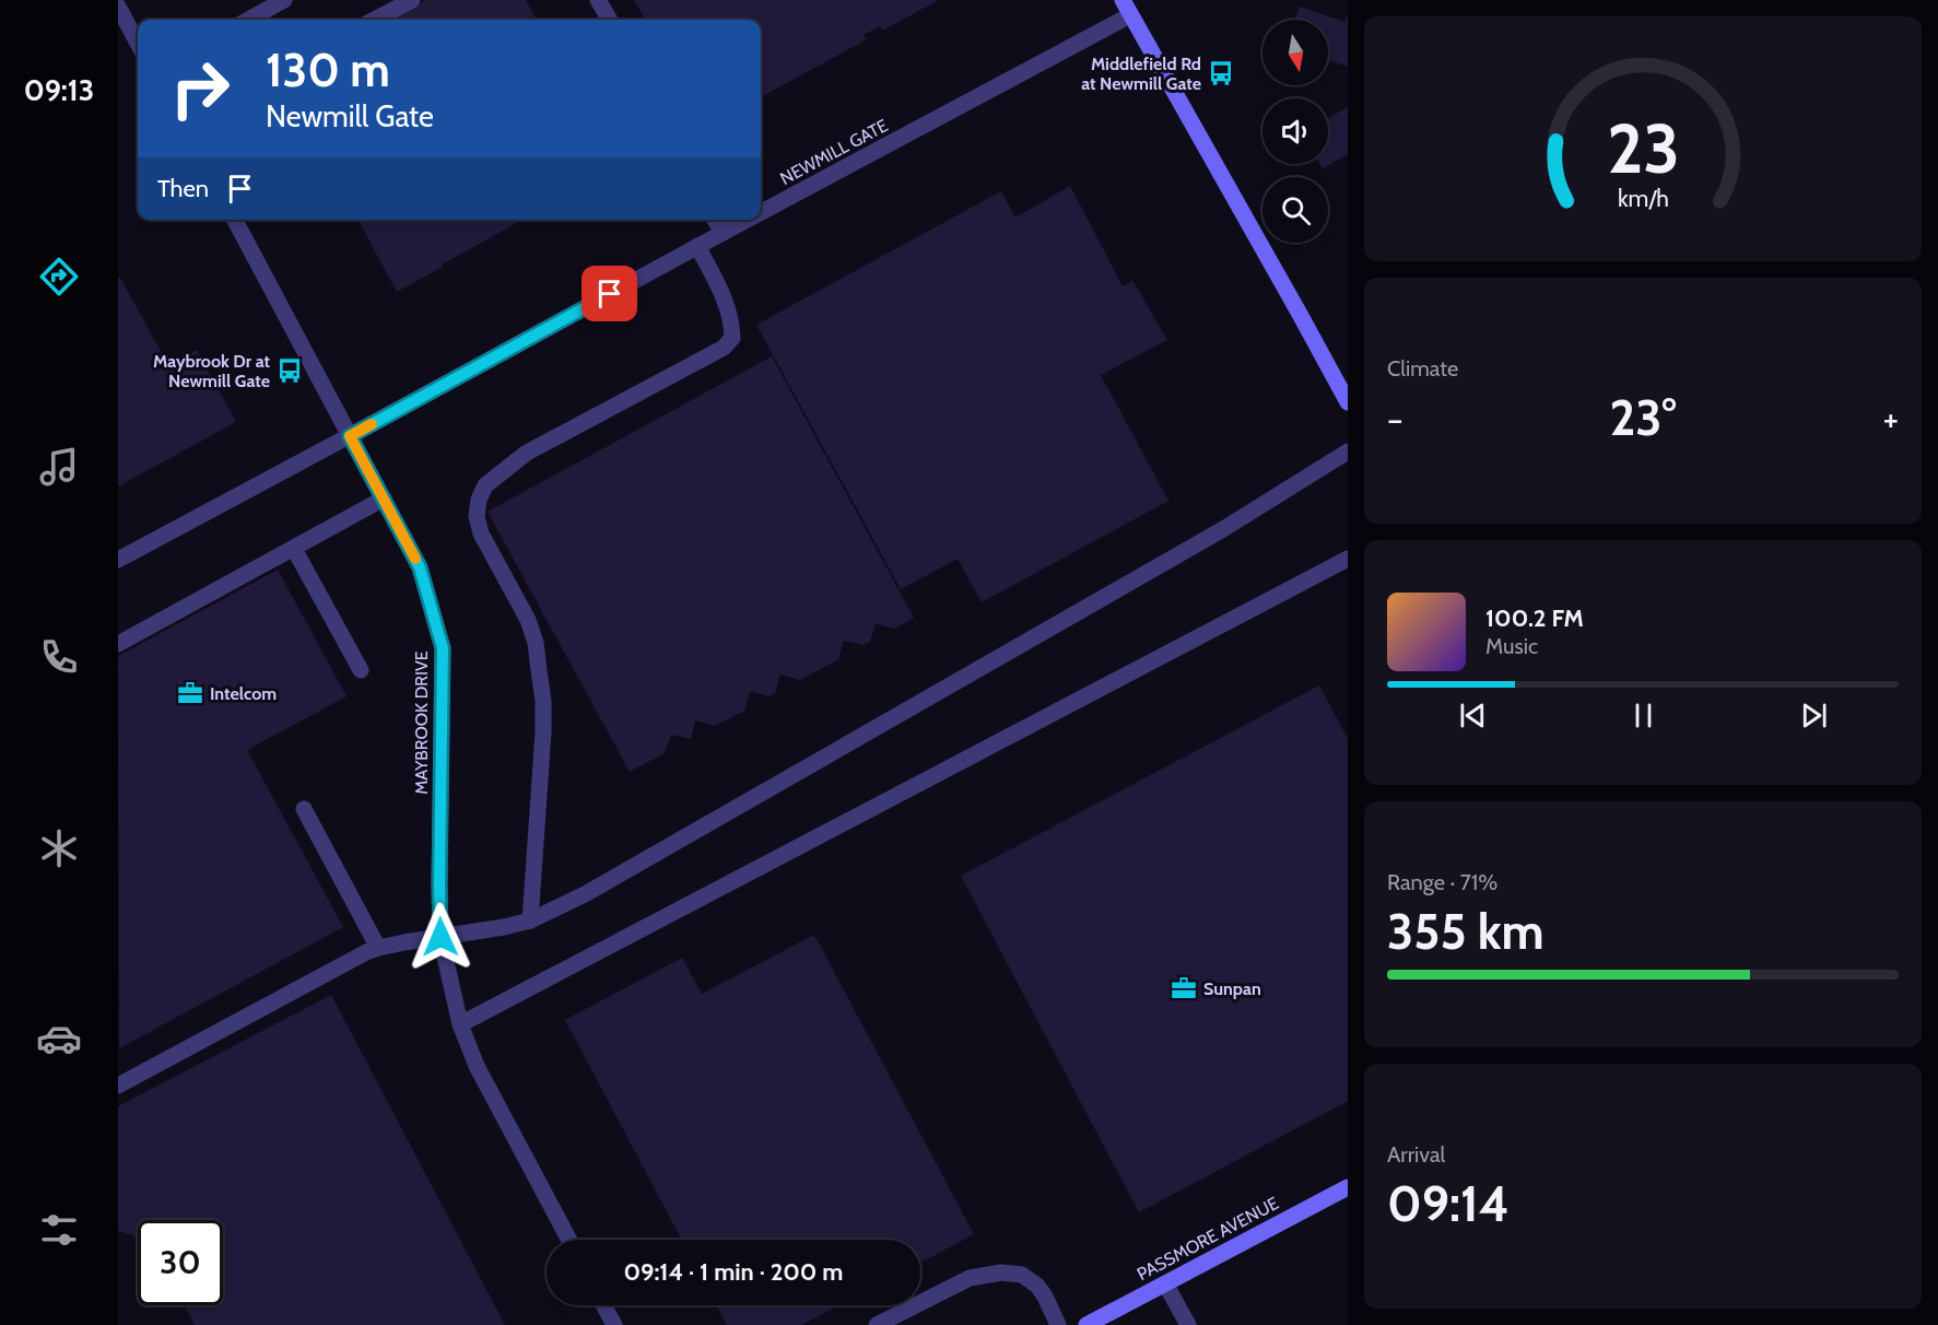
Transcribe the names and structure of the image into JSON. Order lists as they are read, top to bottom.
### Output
{
  "streets": {
    "main road": ["PASSMORE AVENUE"],
    "street": ["NEWMILL GATE", "MAYBROOK DRIVE"]
  },
  "crossings": [
    ["NEWMILL GATE", "MAYBROOK DRIVE"]
  ],
  "places": {
    "bus stop": ["Middlefield Rd at Newmill Gate", "Maybrook Dr at Newmill Gate"],
    "office": ["Intelcom", "Sunpan"]
  },
  "north": "bottom",
  "page": {
    "tabs": "09:13",
    "turn": ["130 m", "Newmill Gate"],
    "then": "Then",
    "tile": [
      "Climate",
      ["Range · 71%", "355 km"],
      ["Arrival", "09:14"]
    ],
    "heat": ["−", "23°", "+"],
    "song": ["100.2 FM", "Music"],
    "limit": "30",
    "trip": "09:14 · 1 min · 200 m",
    "gauge": ["23", "km/h"]
  }
}
